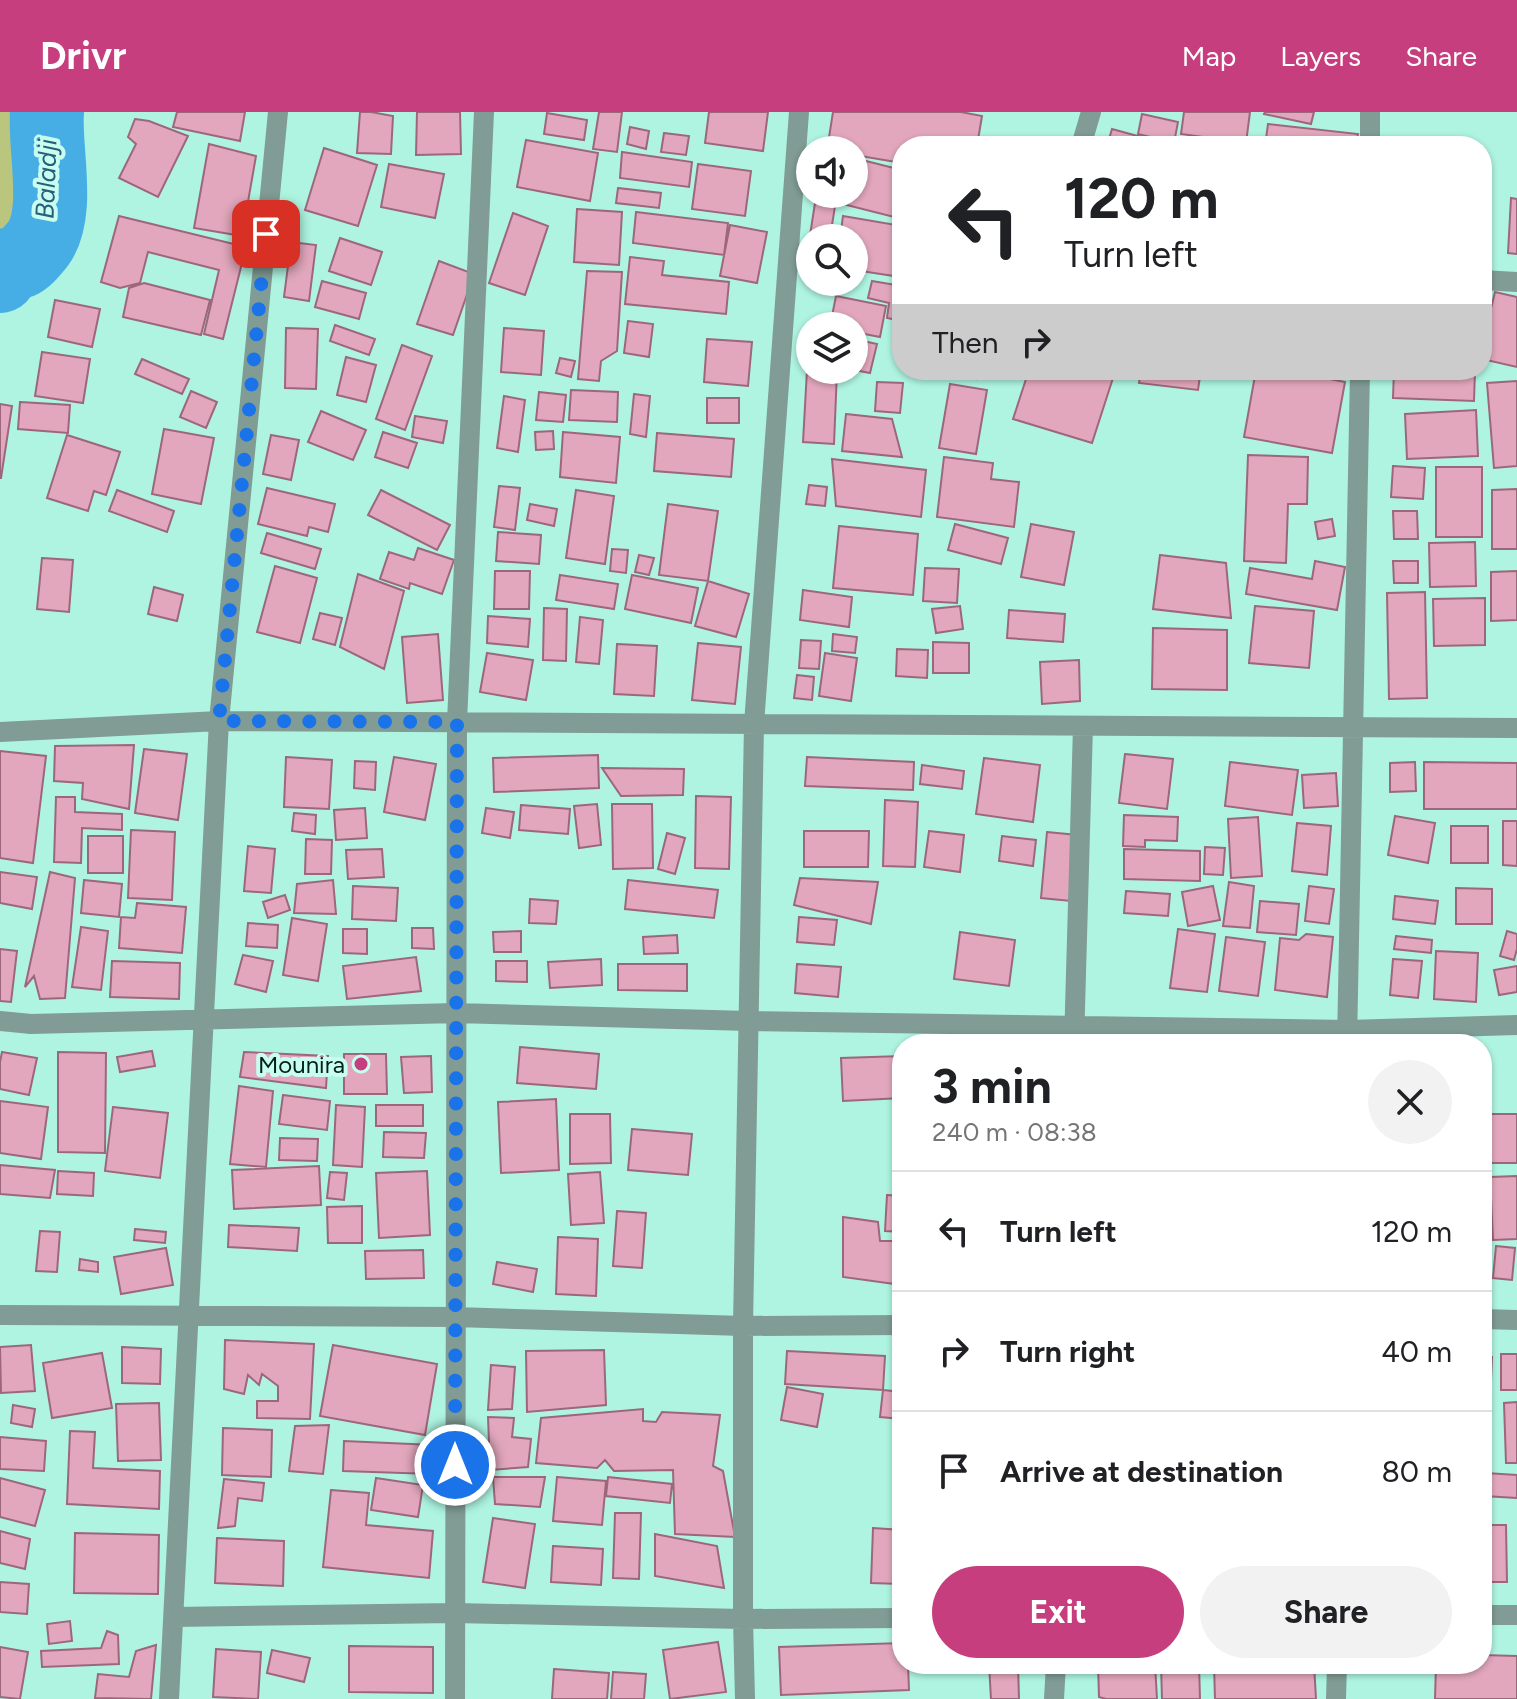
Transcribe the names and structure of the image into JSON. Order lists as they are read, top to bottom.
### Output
{
  "water": ["Baladji"],
  "places": ["Mounira"],
  "page": {
    "header": "Drivr",
    "nav": ["Map", "Layers", "Share"],
    "turn": ["120 m", "Turn left"],
    "then": "Then",
    "heading": ["3 min", "240 m · 08:38"],
    "list": [
      {
        "name": "Turn left",
        "value": "120 m"
      },
      {
        "name": "Turn right",
        "value": "40 m"
      },
      {
        "name": "Arrive at destination",
        "value": "80 m"
      }
    ],
    "buttons": ["Exit", "Share"]
  }
}
